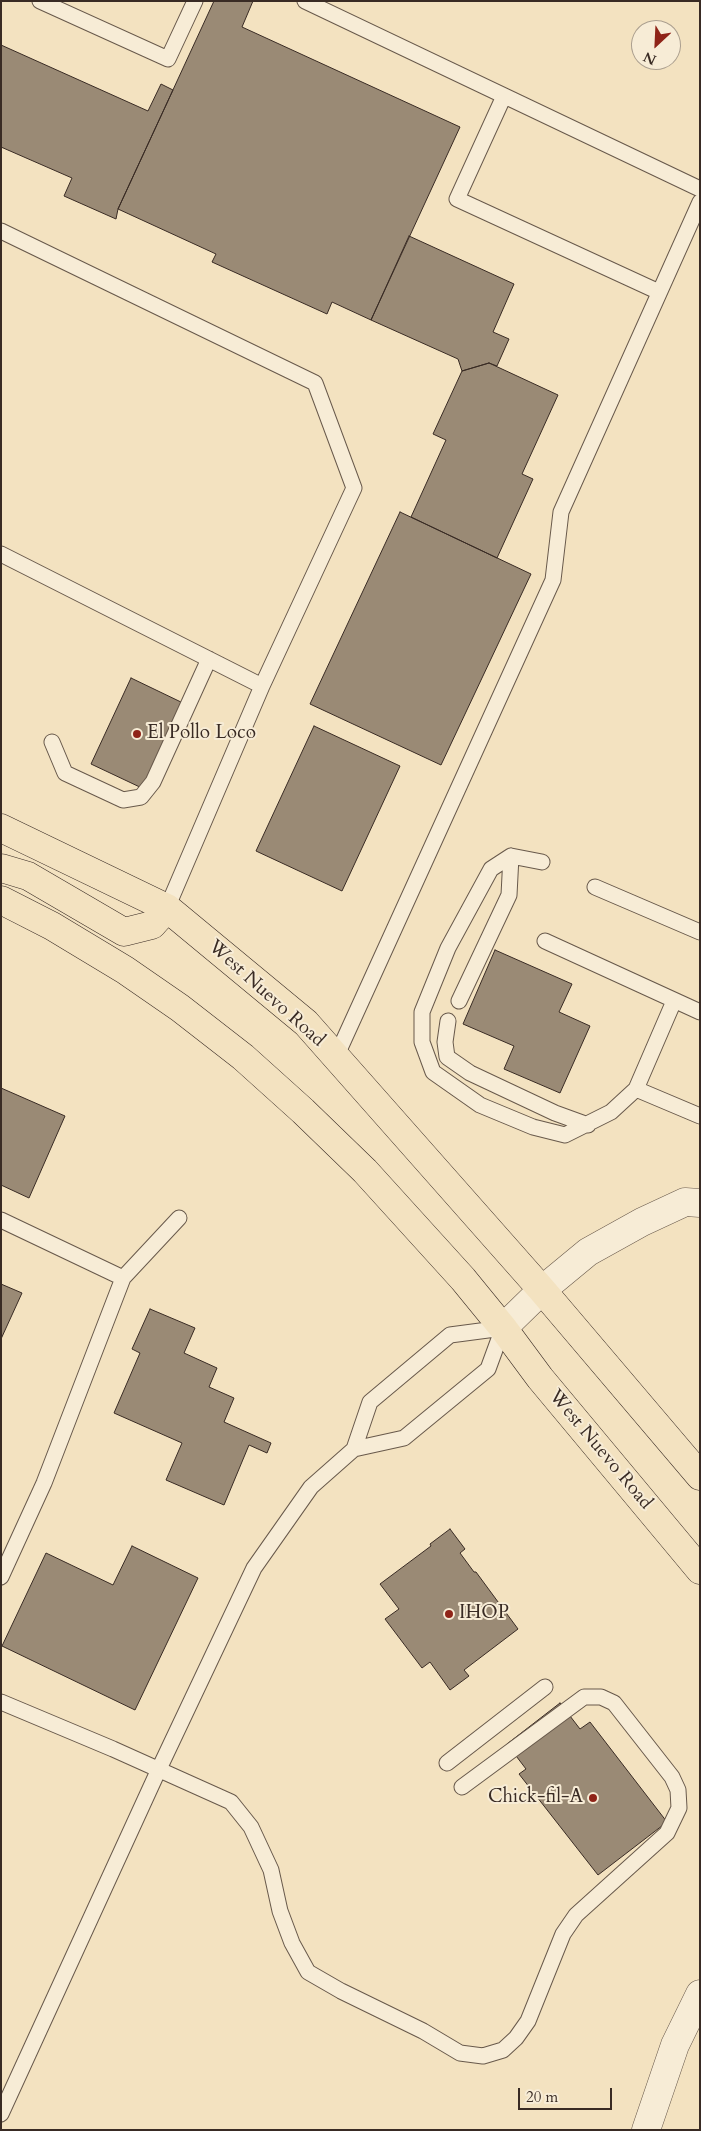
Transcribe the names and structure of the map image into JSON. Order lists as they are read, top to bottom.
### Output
{
  "streets": {
    "main road": ["West Nuevo Road"]
  },
  "places": ["El Pollo Loco", "IHOP", "Chick-fil-A"],
  "scale_bar": "20 m",
  "north": "bottom left"
}
